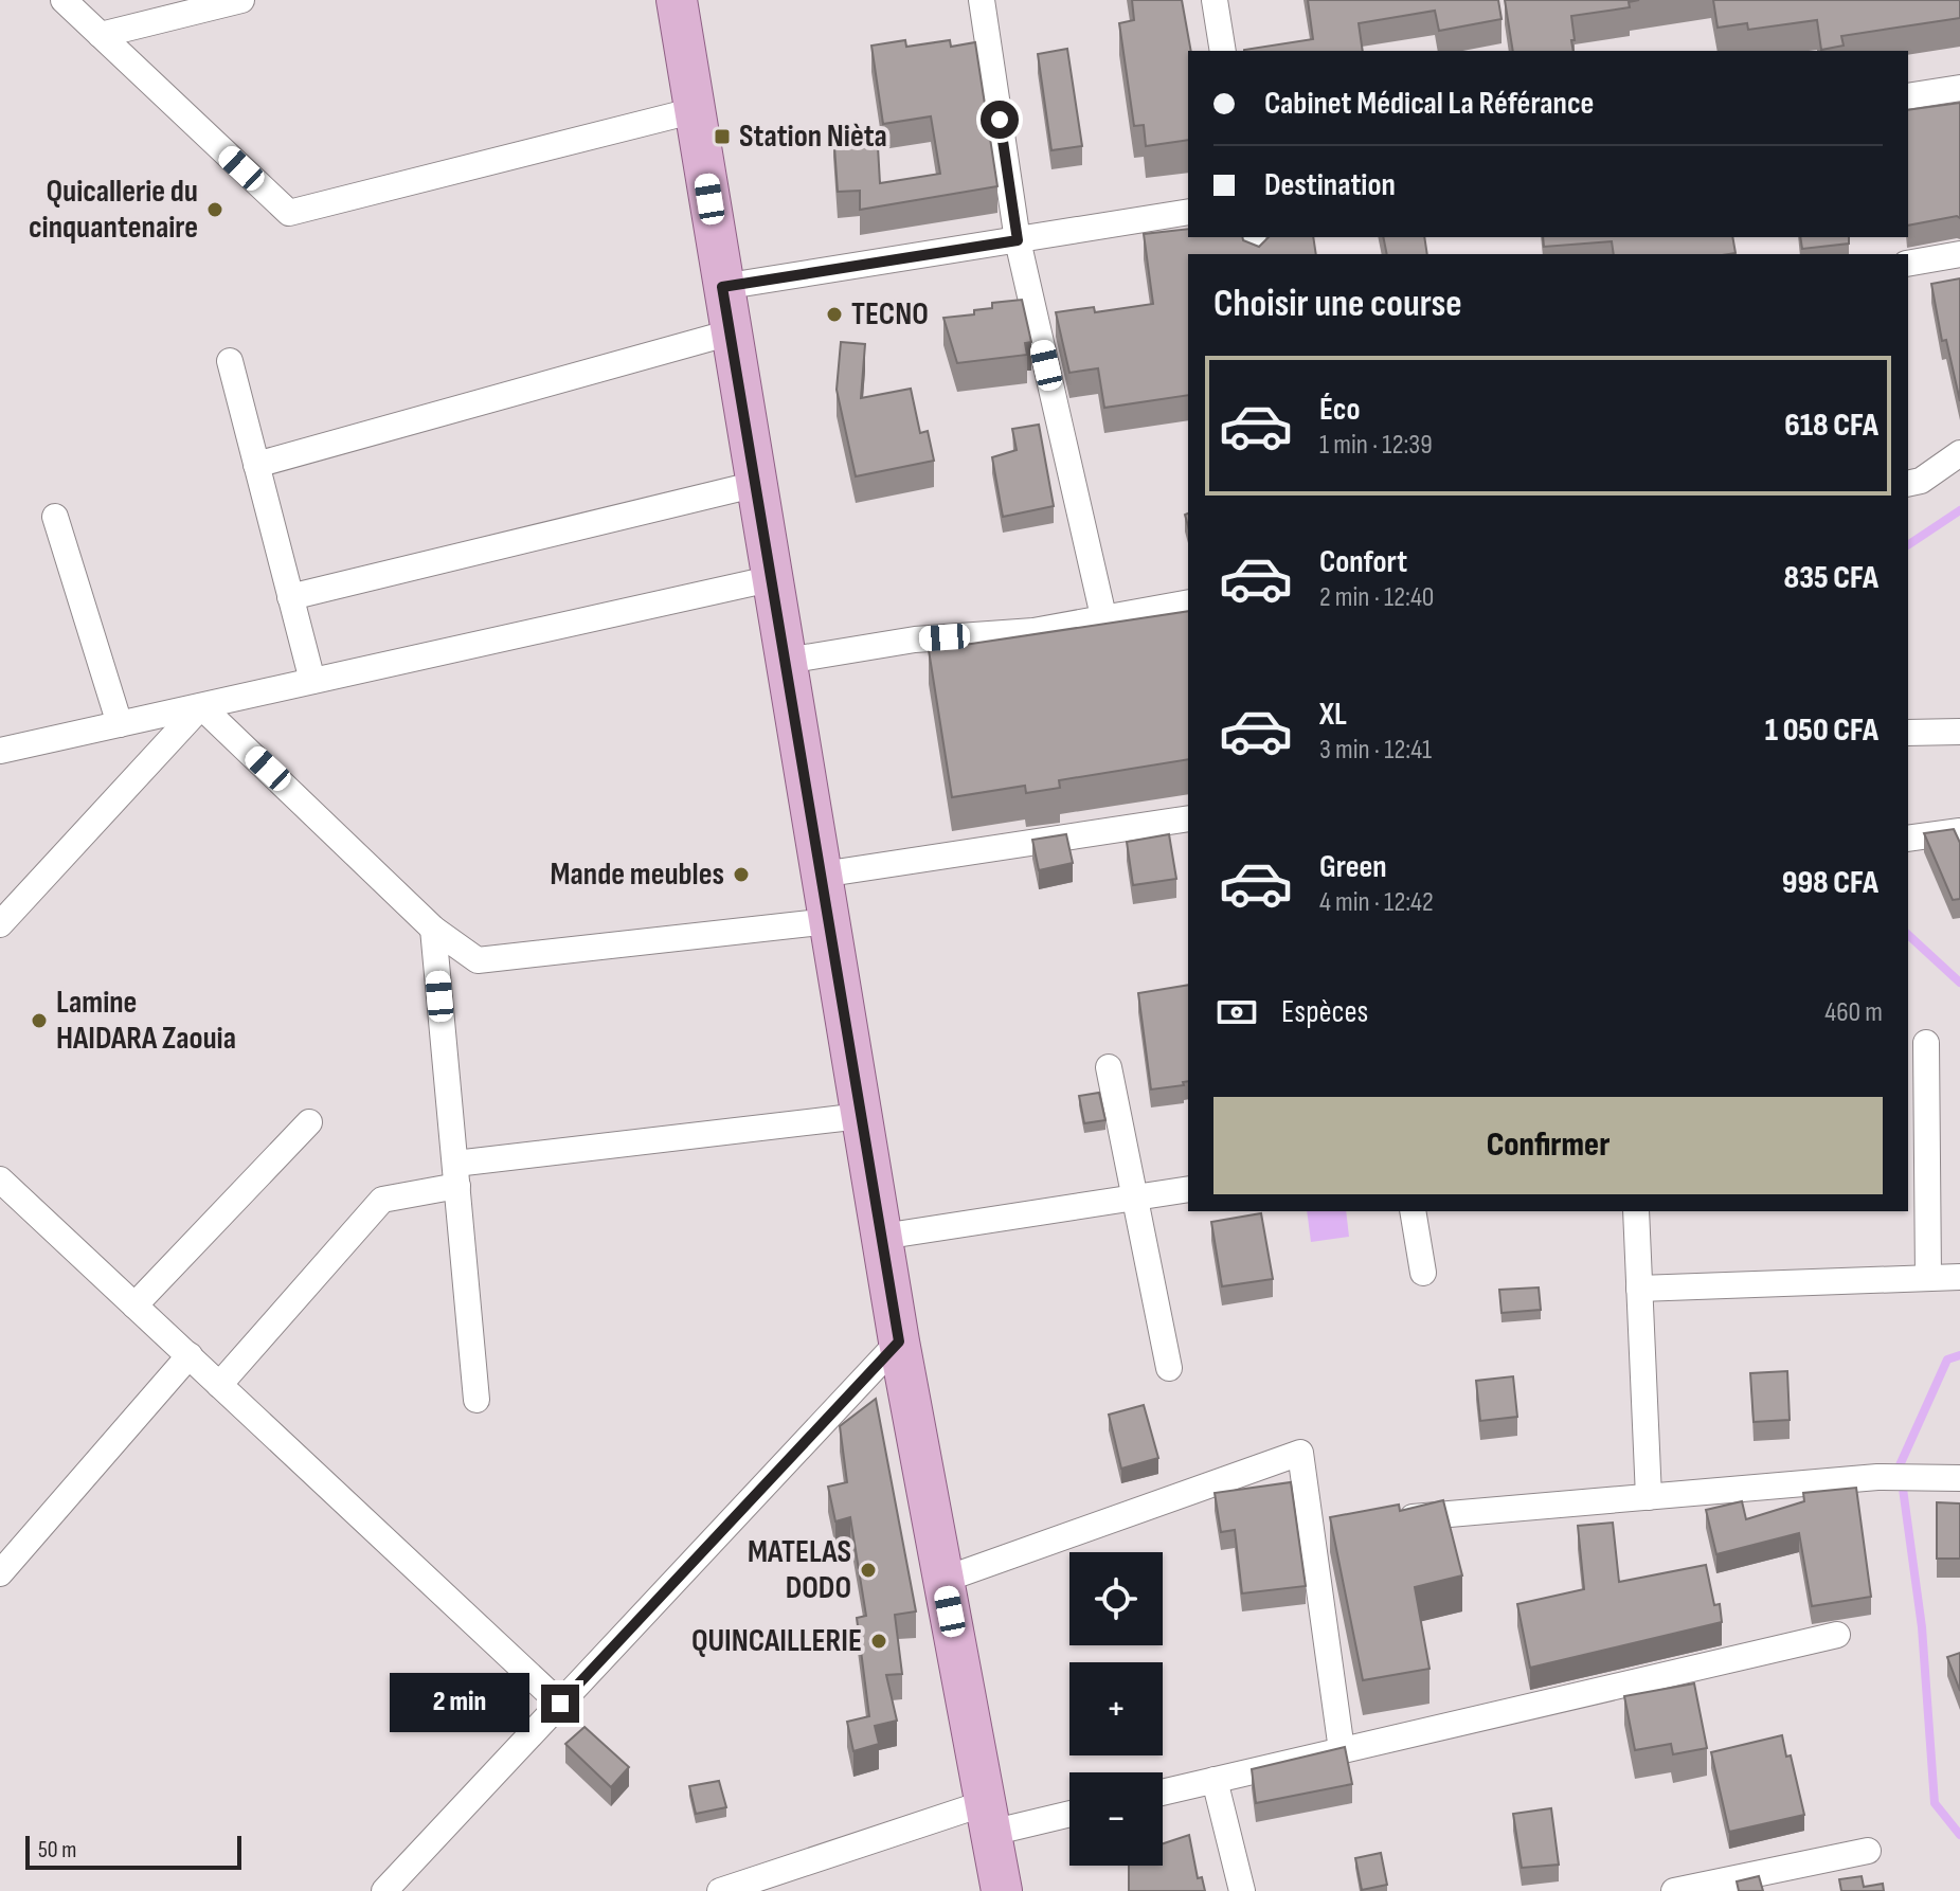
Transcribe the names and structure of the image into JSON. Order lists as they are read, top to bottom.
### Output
{
  "places": {
    "transit": ["Station Nièta"],
    "other": [
      "Quicallerie du cinquantenaire",
      "TECNO",
      "Mande meubles",
      "Lamine HAIDARA Zaouia",
      "MATELAS DODO",
      "QUINCAILLERIE"
    ]
  },
  "scale_bar": "50 m",
  "page": {
    "banner": ["Cabinet Médical La Référance", "Destination"],
    "heading": "Choisir une course",
    "list": [
      {
        "name": "Éco",
        "note": "1 min · 12:39",
        "value": "618 CFA"
      },
      {
        "name": "Confort",
        "note": "2 min · 12:40",
        "value": "835 CFA"
      },
      {
        "name": "XL",
        "note": "3 min · 12:41",
        "value": "1 050 CFA"
      },
      {
        "name": "Green",
        "note": "4 min · 12:42",
        "value": "998 CFA"
      }
    ],
    "pay": ["Espèces", "460 m"],
    "buttons": "Confirmer",
    "map_buttons": ["+", "−"],
    "bubble": "2 min",
    "scale": "50 m"
  }
}
